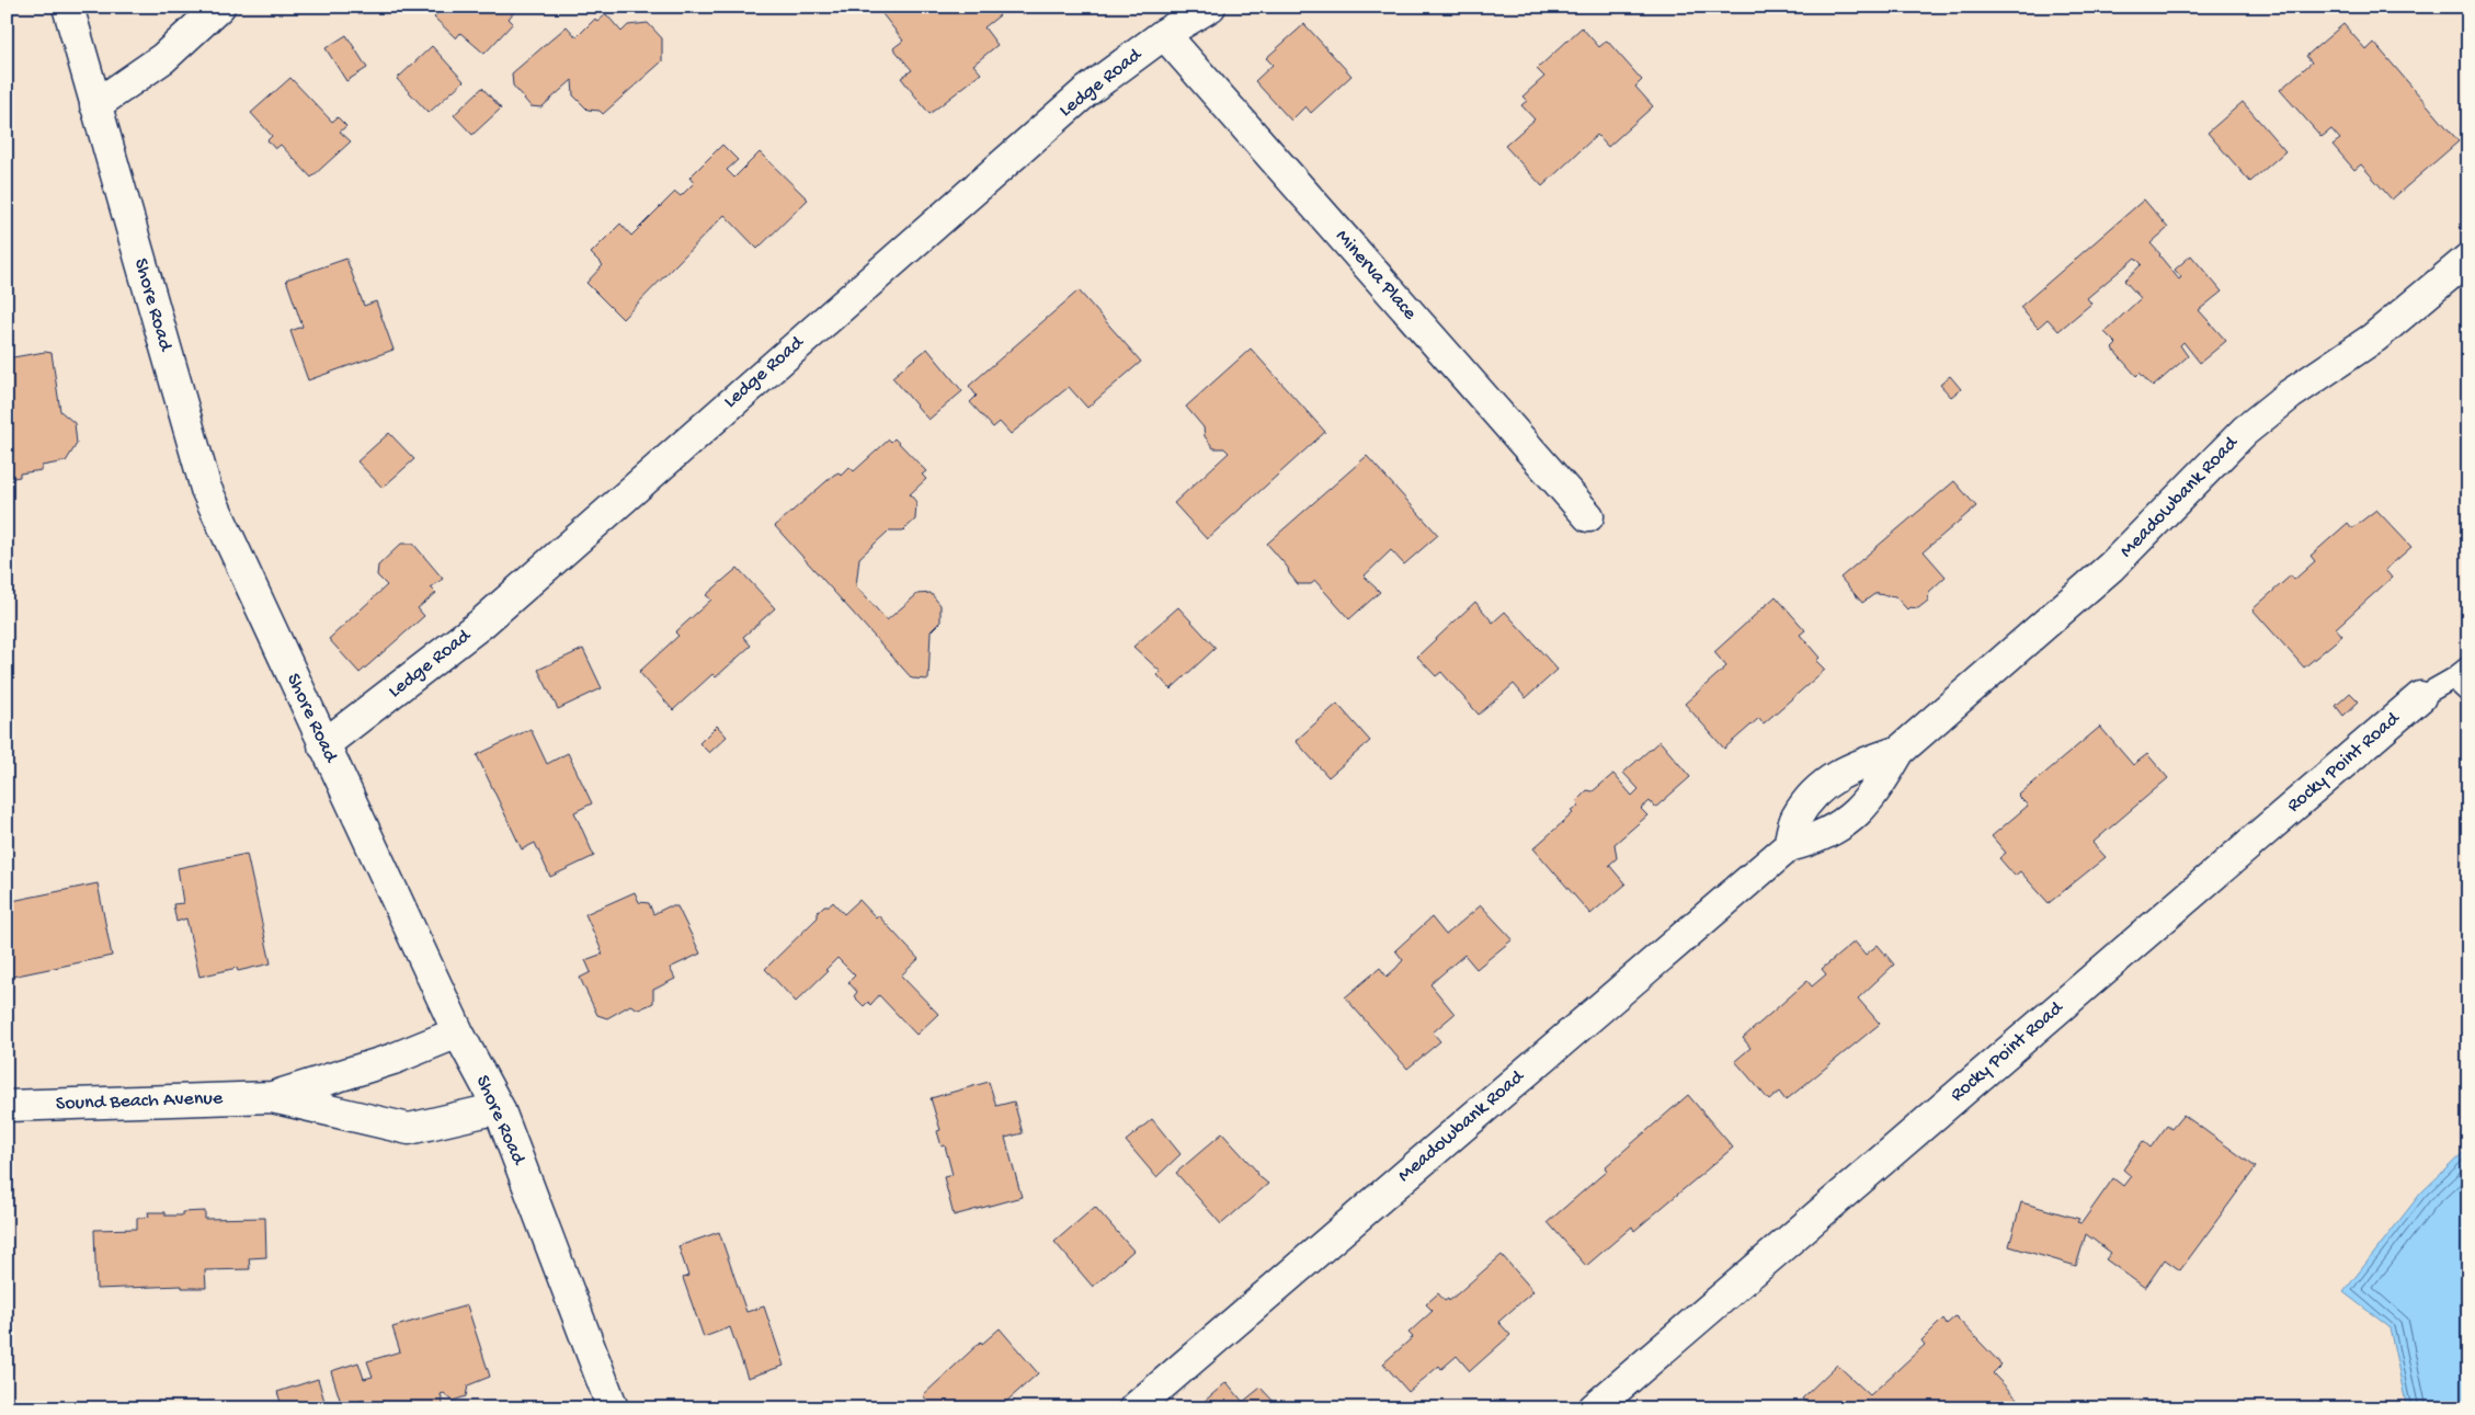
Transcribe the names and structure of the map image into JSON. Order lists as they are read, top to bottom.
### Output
{
  "streets": {
    "street": [
      "Ledge Road",
      "Minerva Place",
      "Shore Road",
      "Meadowbank Road",
      "Rocky Point Road",
      "Sound Beach Avenue"
    ]
  },
  "crossings": [
    ["Ledge Road", "Minerva Place"],
    ["Ledge Road", "Shore Road"],
    ["Shore Road", "Sound Beach Avenue"]
  ]
}
